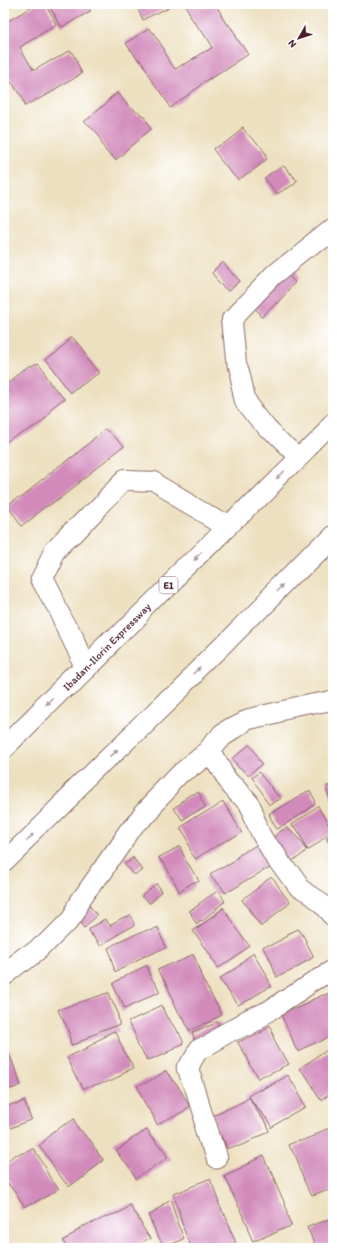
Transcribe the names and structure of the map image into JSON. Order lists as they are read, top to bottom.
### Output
{
  "streets": {
    "main road": ["E1", "Ibadan-Ilorin Expressway"]
  },
  "north": "bottom left"
}
